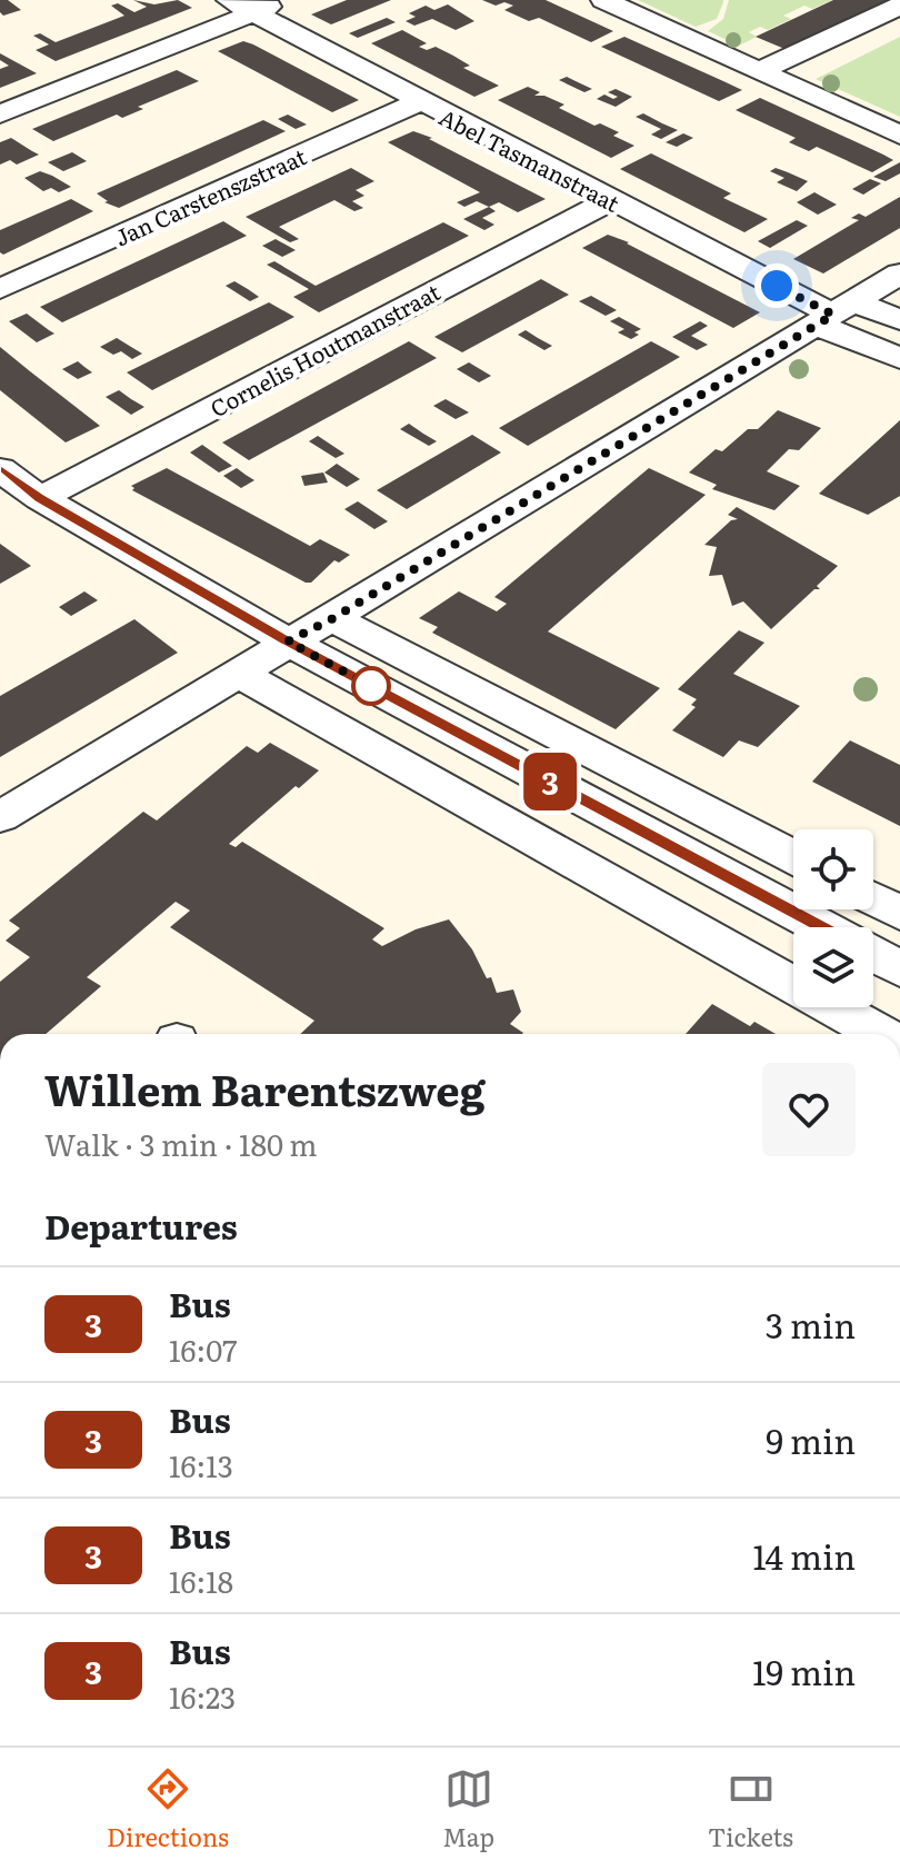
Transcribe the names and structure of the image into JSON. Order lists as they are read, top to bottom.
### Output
{
  "streets": {
    "street": ["Abel Tasmanstraat", "Jan Carstenszstraat", "Cornelis Houtmanstraat"]
  },
  "crossings": [
    ["Abel Tasmanstraat", "Jan Carstenszstraat"],
    ["Abel Tasmanstraat", "Cornelis Houtmanstraat"]
  ],
  "lines": ["bus line 3"],
  "page": {
    "on_map": "3",
    "heading": [
      ["Willem Barentszweg", "Walk · 3 min · 180 m"],
      "Departures"
    ],
    "list": [
      {
        "mark": "3",
        "name": "Bus",
        "note": "16:07",
        "value": "3 min"
      },
      {
        "mark": "3",
        "name": "Bus",
        "note": "16:13",
        "value": "9 min"
      },
      {
        "mark": "3",
        "name": "Bus",
        "note": "16:18",
        "value": "14 min"
      },
      {
        "mark": "3",
        "name": "Bus",
        "note": "16:23",
        "value": "19 min"
      }
    ],
    "tabs": ["Directions", "Map", "Tickets"]
  }
}
